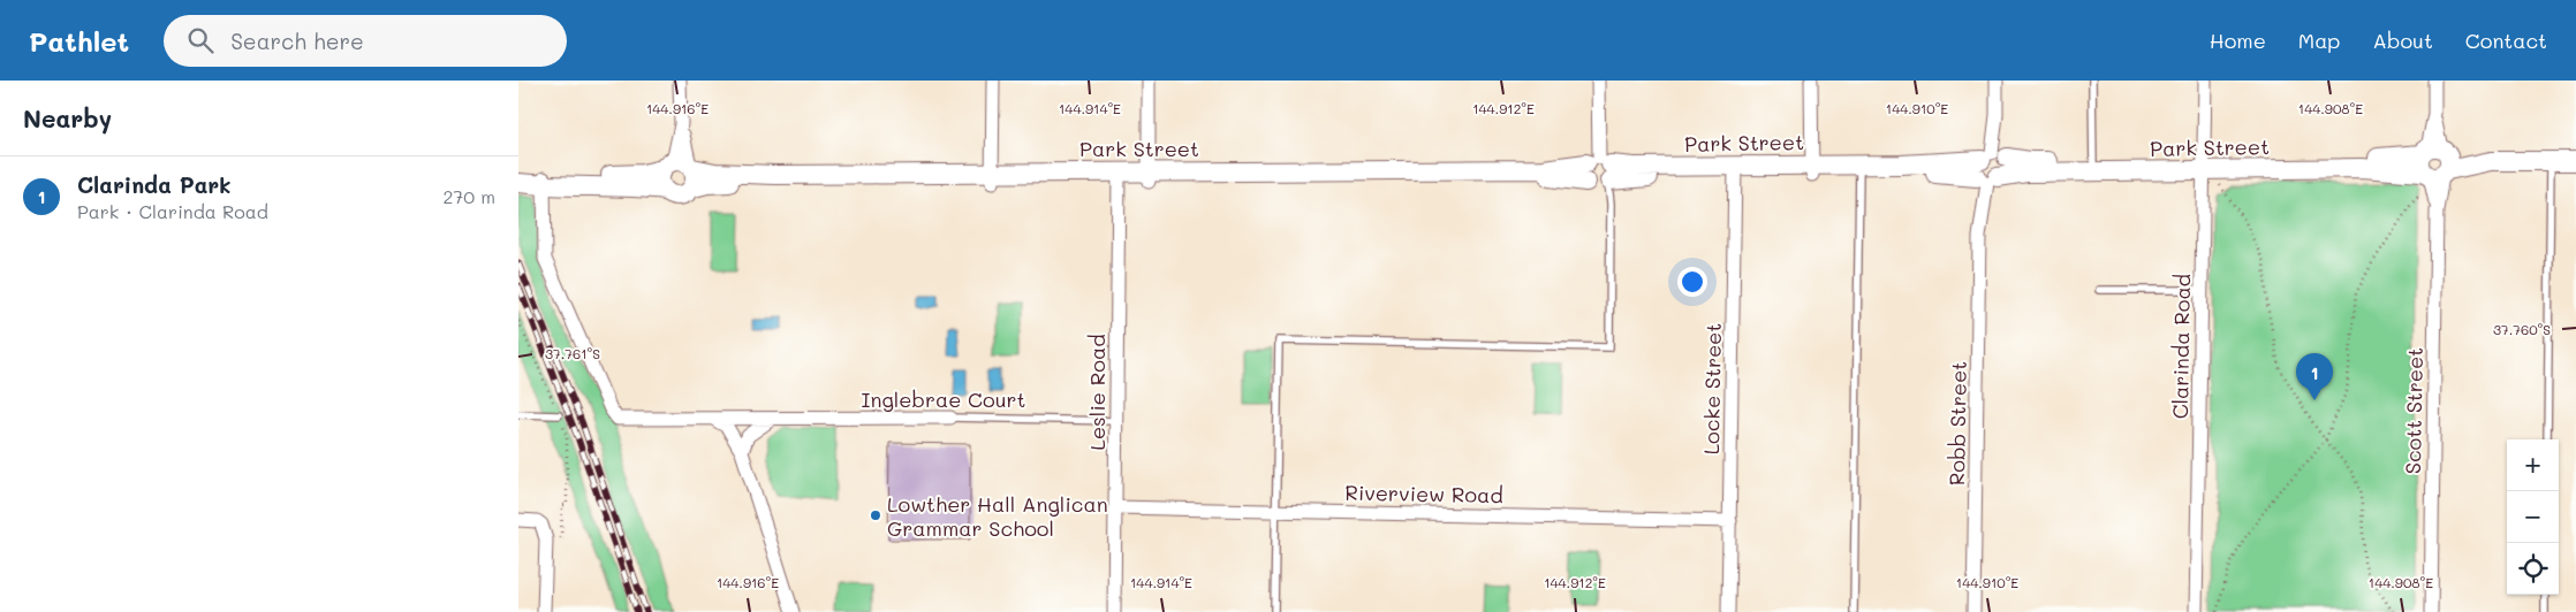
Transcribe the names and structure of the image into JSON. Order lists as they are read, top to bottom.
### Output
{
  "streets": {
    "street": [
      "Park Street",
      "Clarinda Road",
      "Locke Street",
      "Leslie Road",
      "Inglebrae Court",
      "Scott Street",
      "Robb Street",
      "Riverview Road"
    ]
  },
  "crossings": [
    ["Park Street", "Clarinda Road"],
    ["Park Street", "Locke Street"],
    ["Park Street", "Leslie Road"],
    ["Park Street", "Inglebrae Court"],
    ["Park Street", "Scott Street"],
    ["Park Street", "Robb Street"],
    ["Locke Street", "Riverview Road"],
    ["Leslie Road", "Inglebrae Court"],
    ["Leslie Road", "Riverview Road"]
  ],
  "places": ["Lowther Hall Anglican Grammar School"],
  "page": {
    "header": "Pathlet",
    "search": "Search here",
    "nav": [
      "Home",
      "Map",
      "About",
      "Contact"
    ],
    "heading": "Nearby",
    "list": [
      {
        "mark": "1",
        "name": "Clarinda Park",
        "note": "Park · Clarinda Road",
        "value": "270 m"
      }
    ],
    "pins": "1",
    "map_buttons": ["+", "−"]
  },
  "coordinates": [
    "144.916°E",
    "144.914°E",
    "144.912°E",
    "144.910°E",
    "144.908°E",
    "37.760°S",
    "37.761°S"
  ]
}
